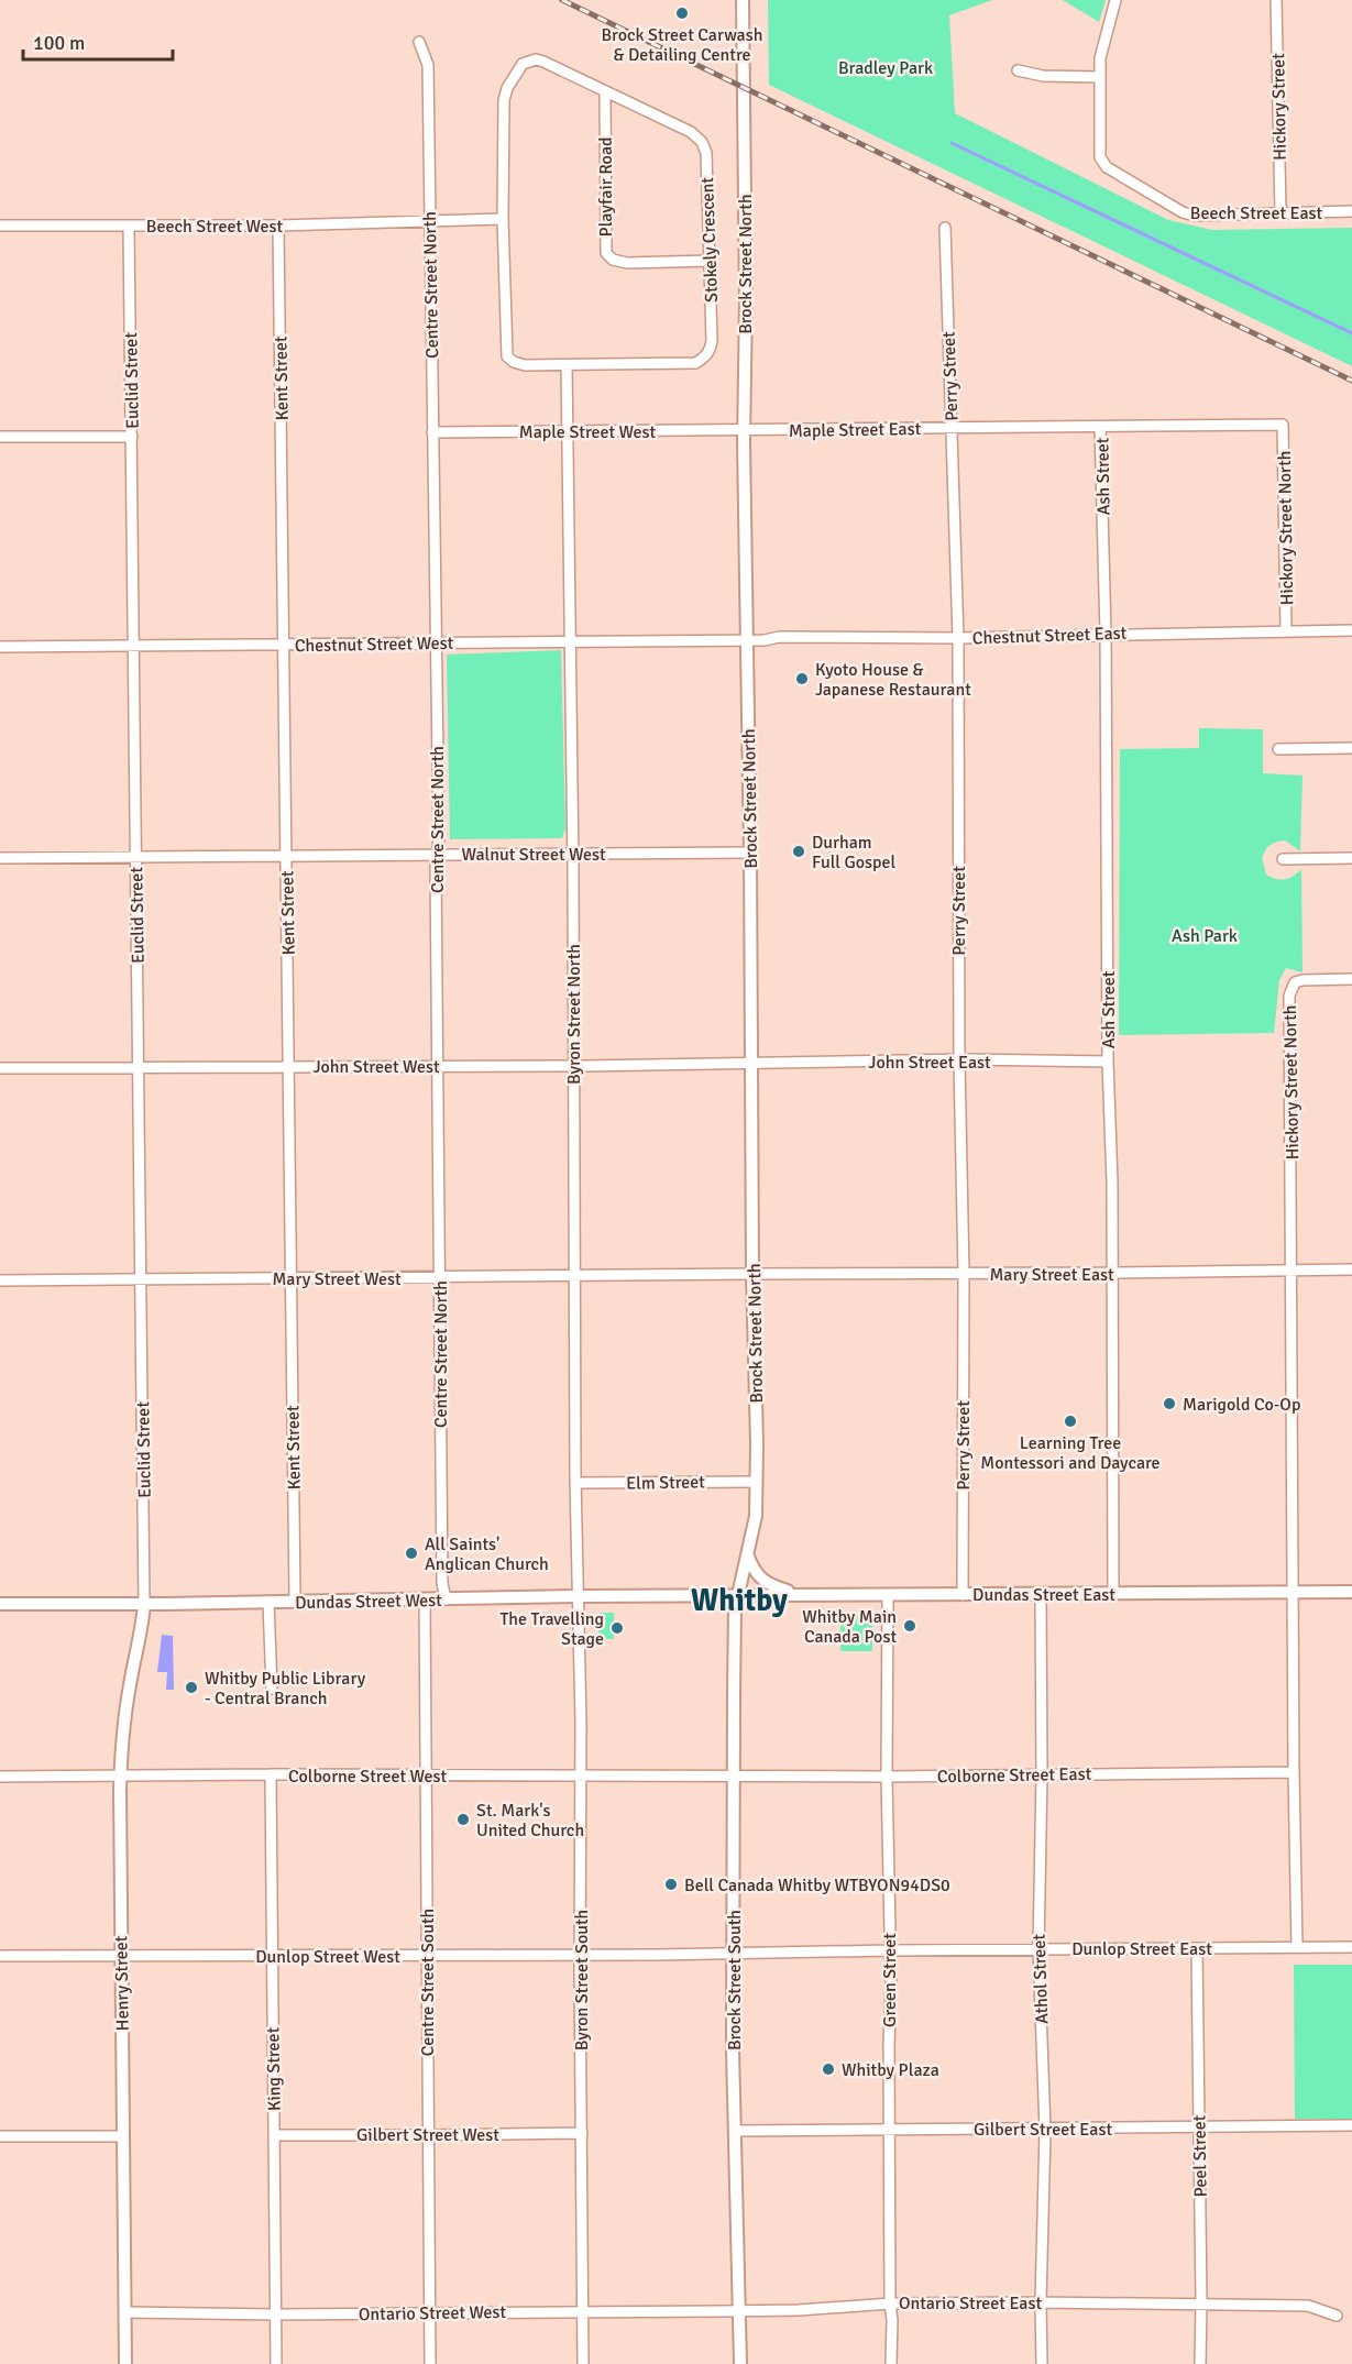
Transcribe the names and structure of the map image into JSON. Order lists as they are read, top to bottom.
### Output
{
  "streets": {
    "main road": [
      "Brock Street North",
      "Dundas Street East",
      "Dundas Street West",
      "Brock Street South",
      "Henry Street"
    ],
    "street": [
      "Hickory Street",
      "Playfair Road",
      "Beech Street East",
      "Beech Street West",
      "Stokely Crescent",
      "Centre Street North",
      "Perry Street",
      "Kent Street",
      "Euclid Street",
      "Maple Street East",
      "Maple Street West",
      "Ash Street",
      "Hickory Street North",
      "Chestnut Street East",
      "Chestnut Street West",
      "Walnut Street West",
      "Byron Street North",
      "John Street East",
      "John Street West",
      "Mary Street East",
      "Mary Street West",
      "Elm Street",
      "Colborne Street East",
      "Colborne Street West",
      "Dunlop Street East",
      "Dunlop Street West",
      "Athol Street",
      "Byron Street South",
      "Green Street",
      "Centre Street South",
      "King Street",
      "Gilbert Street East",
      "Gilbert Street West",
      "Peel Street",
      "Ontario Street East",
      "Ontario Street West"
    ]
  },
  "crossings": [
    ["Hickory Street", "Beech Street East"],
    ["Playfair Road", "Stokely Crescent"],
    ["Beech Street West", "Stokely Crescent"],
    ["Beech Street West", "Centre Street North"],
    ["Beech Street West", "Kent Street"],
    ["Beech Street West", "Euclid Street"],
    ["Stokely Crescent", "Byron Street North"],
    ["Brock Street North", "Maple Street East"],
    ["Brock Street North", "Maple Street West"],
    ["Brock Street North", "Chestnut Street East"],
    ["Brock Street North", "Chestnut Street West"],
    ["Brock Street North", "Walnut Street West"],
    ["Brock Street North", "John Street East"],
    ["Brock Street North", "John Street West"],
    ["Brock Street North", "Mary Street East"],
    ["Brock Street North", "Mary Street West"],
    ["Brock Street North", "Elm Street"],
    ["Brock Street North", "Dundas Street East"],
    ["Brock Street North", "Dundas Street West"],
    ["Brock Street North", "Brock Street South"],
    ["Centre Street North", "Maple Street West"],
    ["Centre Street North", "Chestnut Street West"],
    ["Centre Street North", "Walnut Street West"],
    ["Centre Street North", "John Street West"],
    ["Centre Street North", "Mary Street West"],
    ["Centre Street North", "Dundas Street West"],
    ["Perry Street", "Maple Street East"],
    ["Perry Street", "Chestnut Street East"],
    ["Perry Street", "John Street East"],
    ["Perry Street", "Mary Street East"],
    ["Perry Street", "Dundas Street East"],
    ["Kent Street", "Chestnut Street West"],
    ["Kent Street", "Walnut Street West"],
    ["Kent Street", "John Street West"],
    ["Kent Street", "Mary Street West"],
    ["Kent Street", "Dundas Street West"],
    ["Euclid Street", "Chestnut Street West"],
    ["Euclid Street", "Walnut Street West"],
    ["Euclid Street", "John Street West"],
    ["Euclid Street", "Mary Street West"],
    ["Euclid Street", "Dundas Street West"],
    ["Euclid Street", "Henry Street"],
    ["Maple Street East", "Maple Street West"],
    ["Maple Street East", "Ash Street"],
    ["Maple Street East", "Hickory Street North"],
    ["Maple Street West", "Byron Street North"],
    ["Ash Street", "Chestnut Street East"],
    ["Ash Street", "John Street East"],
    ["Ash Street", "Mary Street East"],
    ["Ash Street", "Dundas Street East"],
    ["Hickory Street North", "Chestnut Street East"],
    ["Hickory Street North", "Mary Street East"],
    ["Hickory Street North", "Dundas Street East"],
    ["Hickory Street North", "Colborne Street East"],
    ["Hickory Street North", "Dunlop Street East"],
    ["Chestnut Street East", "Chestnut Street West"],
    ["Chestnut Street West", "Byron Street North"],
    ["Walnut Street West", "Byron Street North"],
    ["Byron Street North", "John Street West"],
    ["Byron Street North", "Mary Street West"],
    ["Byron Street North", "Elm Street"],
    ["Byron Street North", "Dundas Street West"],
    ["Byron Street North", "Byron Street South"],
    ["John Street East", "John Street West"],
    ["Mary Street East", "Mary Street West"],
    ["Dundas Street East", "Dundas Street West"],
    ["Dundas Street East", "Athol Street"],
    ["Dundas Street East", "Brock Street South"],
    ["Dundas Street East", "Green Street"],
    ["Dundas Street West", "Byron Street South"],
    ["Dundas Street West", "Brock Street South"],
    ["Dundas Street West", "Centre Street South"],
    ["Dundas Street West", "Henry Street"],
    ["Colborne Street East", "Colborne Street West"],
    ["Colborne Street East", "Athol Street"],
    ["Colborne Street East", "Brock Street South"],
    ["Colborne Street East", "Green Street"],
    ["Colborne Street West", "Byron Street South"],
    ["Colborne Street West", "Brock Street South"],
    ["Colborne Street West", "Centre Street South"],
    ["Colborne Street West", "Henry Street"],
    ["Colborne Street West", "King Street"],
    ["Dunlop Street East", "Dunlop Street West"],
    ["Dunlop Street East", "Athol Street"],
    ["Dunlop Street East", "Brock Street South"],
    ["Dunlop Street East", "Green Street"],
    ["Dunlop Street East", "Peel Street"],
    ["Dunlop Street West", "Byron Street South"],
    ["Dunlop Street West", "Brock Street South"],
    ["Dunlop Street West", "Centre Street South"],
    ["Dunlop Street West", "Henry Street"],
    ["Dunlop Street West", "King Street"],
    ["Athol Street", "Gilbert Street East"],
    ["Athol Street", "Ontario Street East"],
    ["Byron Street South", "Gilbert Street West"],
    ["Byron Street South", "Ontario Street West"],
    ["Brock Street South", "Gilbert Street East"],
    ["Brock Street South", "Ontario Street East"],
    ["Brock Street South", "Ontario Street West"],
    ["Green Street", "Gilbert Street East"],
    ["Green Street", "Ontario Street East"],
    ["Centre Street South", "Gilbert Street West"],
    ["Centre Street South", "Ontario Street West"],
    ["Henry Street", "Ontario Street West"],
    ["King Street", "Gilbert Street West"],
    ["King Street", "Ontario Street West"],
    ["Gilbert Street East", "Peel Street"],
    ["Peel Street", "Ontario Street East"],
    ["Ontario Street East", "Ontario Street West"]
  ],
  "districts": ["Whitby"],
  "parks": ["Bradley Park", "Ash Park"],
  "places": [
    "Brock Street Carwash & Detailing Centre",
    "Kyoto House & Japanese Restaurant",
    "Durham Full Gospel",
    "Marigold Co-Op",
    "Learning Tree Montessori and Daycare",
    "All Saints' Anglican Church",
    "Whitby Main Canada Post",
    "The Travelling Stage",
    "Whitby Public Library - Central Branch",
    "St. Mark's United Church",
    "Bell Canada Whitby WTBYON94DS0",
    "Whitby Plaza"
  ],
  "scale_bar": "100 m"
}
